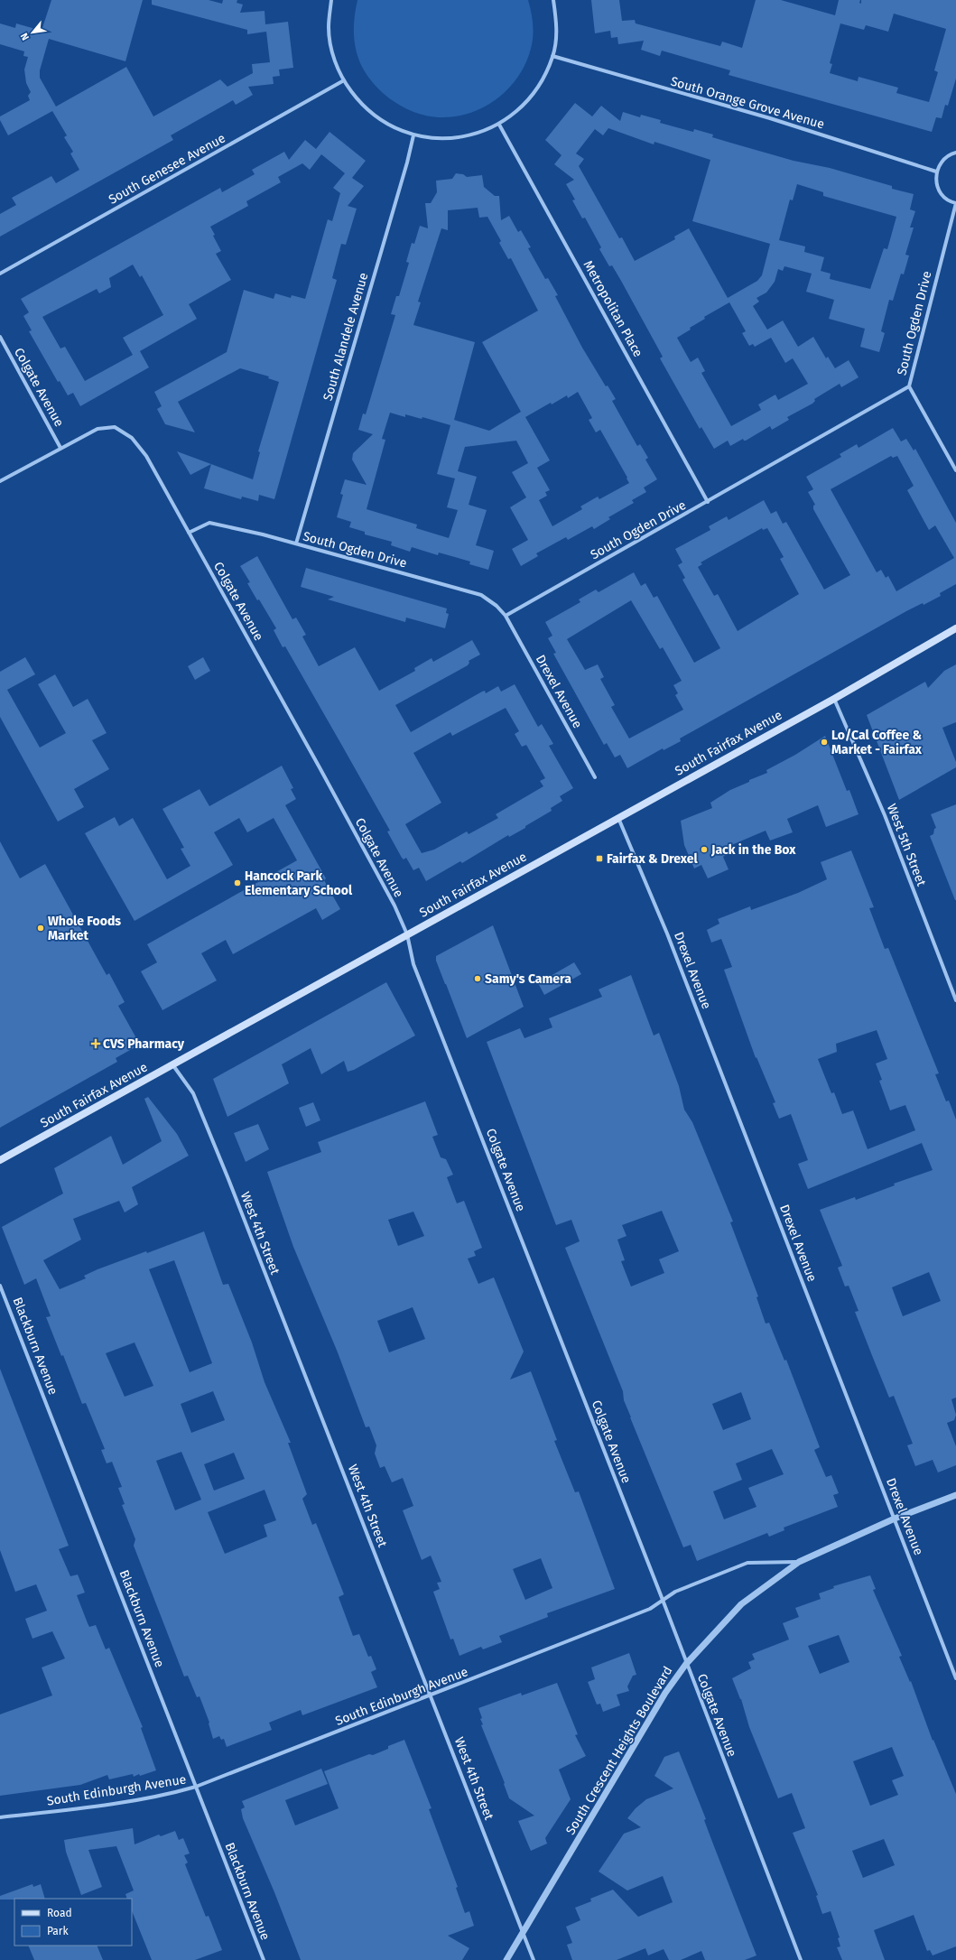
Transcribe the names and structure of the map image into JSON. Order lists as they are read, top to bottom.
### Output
{
  "streets": {
    "main road": ["South Fairfax Avenue"],
    "street": [
      "South Orange Grove Avenue",
      "South Genesee Avenue",
      "Metropolitan Place",
      "South Ogden Drive",
      "South Alandele Avenue",
      "Colgate Avenue",
      "Drexel Avenue",
      "West 5th Street",
      "West 4th Street",
      "Blackburn Avenue",
      "South Edinburgh Avenue",
      "South Crescent Heights Boulevard"
    ]
  },
  "crossings": [
    ["Metropolitan Place", "South Ogden Drive"],
    ["South Ogden Drive", "South Alandele Avenue"],
    ["South Ogden Drive", "Colgate Avenue"],
    ["South Ogden Drive", "Drexel Avenue"],
    ["Colgate Avenue", "South Fairfax Avenue"],
    ["Colgate Avenue", "South Edinburgh Avenue"],
    ["Colgate Avenue", "South Crescent Heights Boulevard"],
    ["Drexel Avenue", "South Fairfax Avenue"],
    ["Drexel Avenue", "South Crescent Heights Boulevard"],
    ["South Fairfax Avenue", "West 5th Street"],
    ["South Fairfax Avenue", "West 4th Street"],
    ["West 4th Street", "South Edinburgh Avenue"],
    ["West 4th Street", "South Crescent Heights Boulevard"],
    ["Blackburn Avenue", "South Edinburgh Avenue"],
    ["South Edinburgh Avenue", "South Crescent Heights Boulevard"]
  ],
  "places": {
    "other": [
      "Lo/Cal Coffee & Market - Fairfax",
      "Jack in the Box",
      "Hancock Park Elementary School",
      "Whole Foods Market",
      "Samy's Camera"
    ],
    "transit": ["Fairfax & Drexel"],
    "health": ["CVS Pharmacy"]
  },
  "legend": ["Road", "Park"],
  "north": "bottom left"
}
